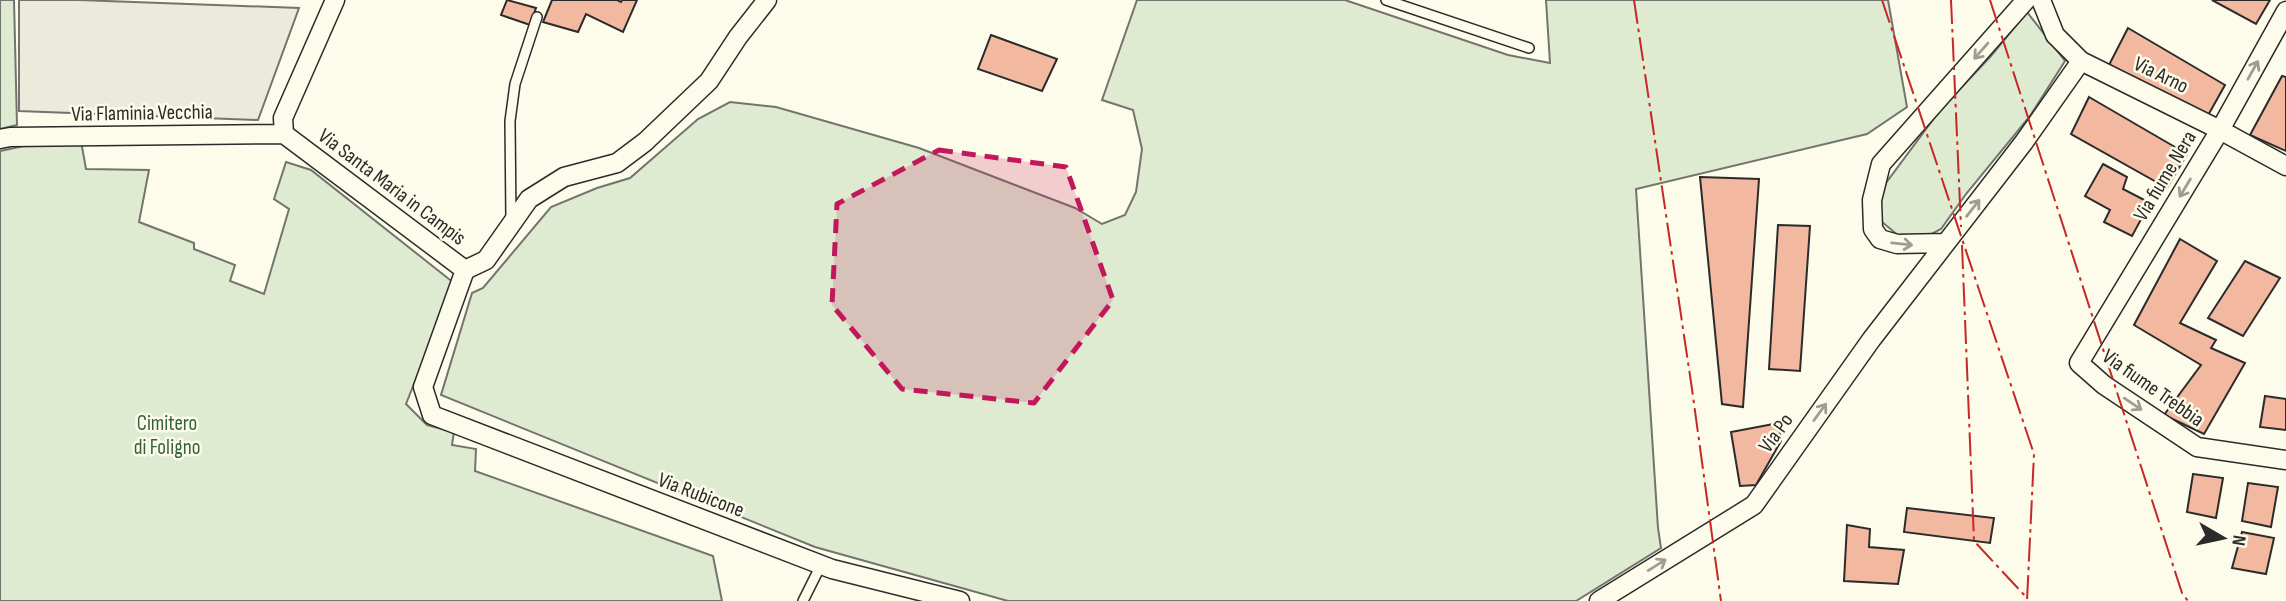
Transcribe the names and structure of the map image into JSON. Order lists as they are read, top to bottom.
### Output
{
  "streets": {
    "street": [
      "Via Arno",
      "Via Flaminia Vecchia",
      "Via fiume Nera",
      "Via Santa Maria in Campis",
      "Via fiume Trebbia",
      "Via Po",
      "Via Rubicone"
    ]
  },
  "crossings": [
    ["Via Arno", "Via fiume Nera"],
    ["Via Arno", "Via Po"],
    ["Via Flaminia Vecchia", "Via Santa Maria in Campis"],
    ["Via fiume Nera", "Via fiume Trebbia"],
    ["Via Santa Maria in Campis", "Via Rubicone"]
  ],
  "one_way": ["Via fiume Trebbia", "Via Po"],
  "parks": ["Cimitero di Foligno"],
  "north": "right"
}
